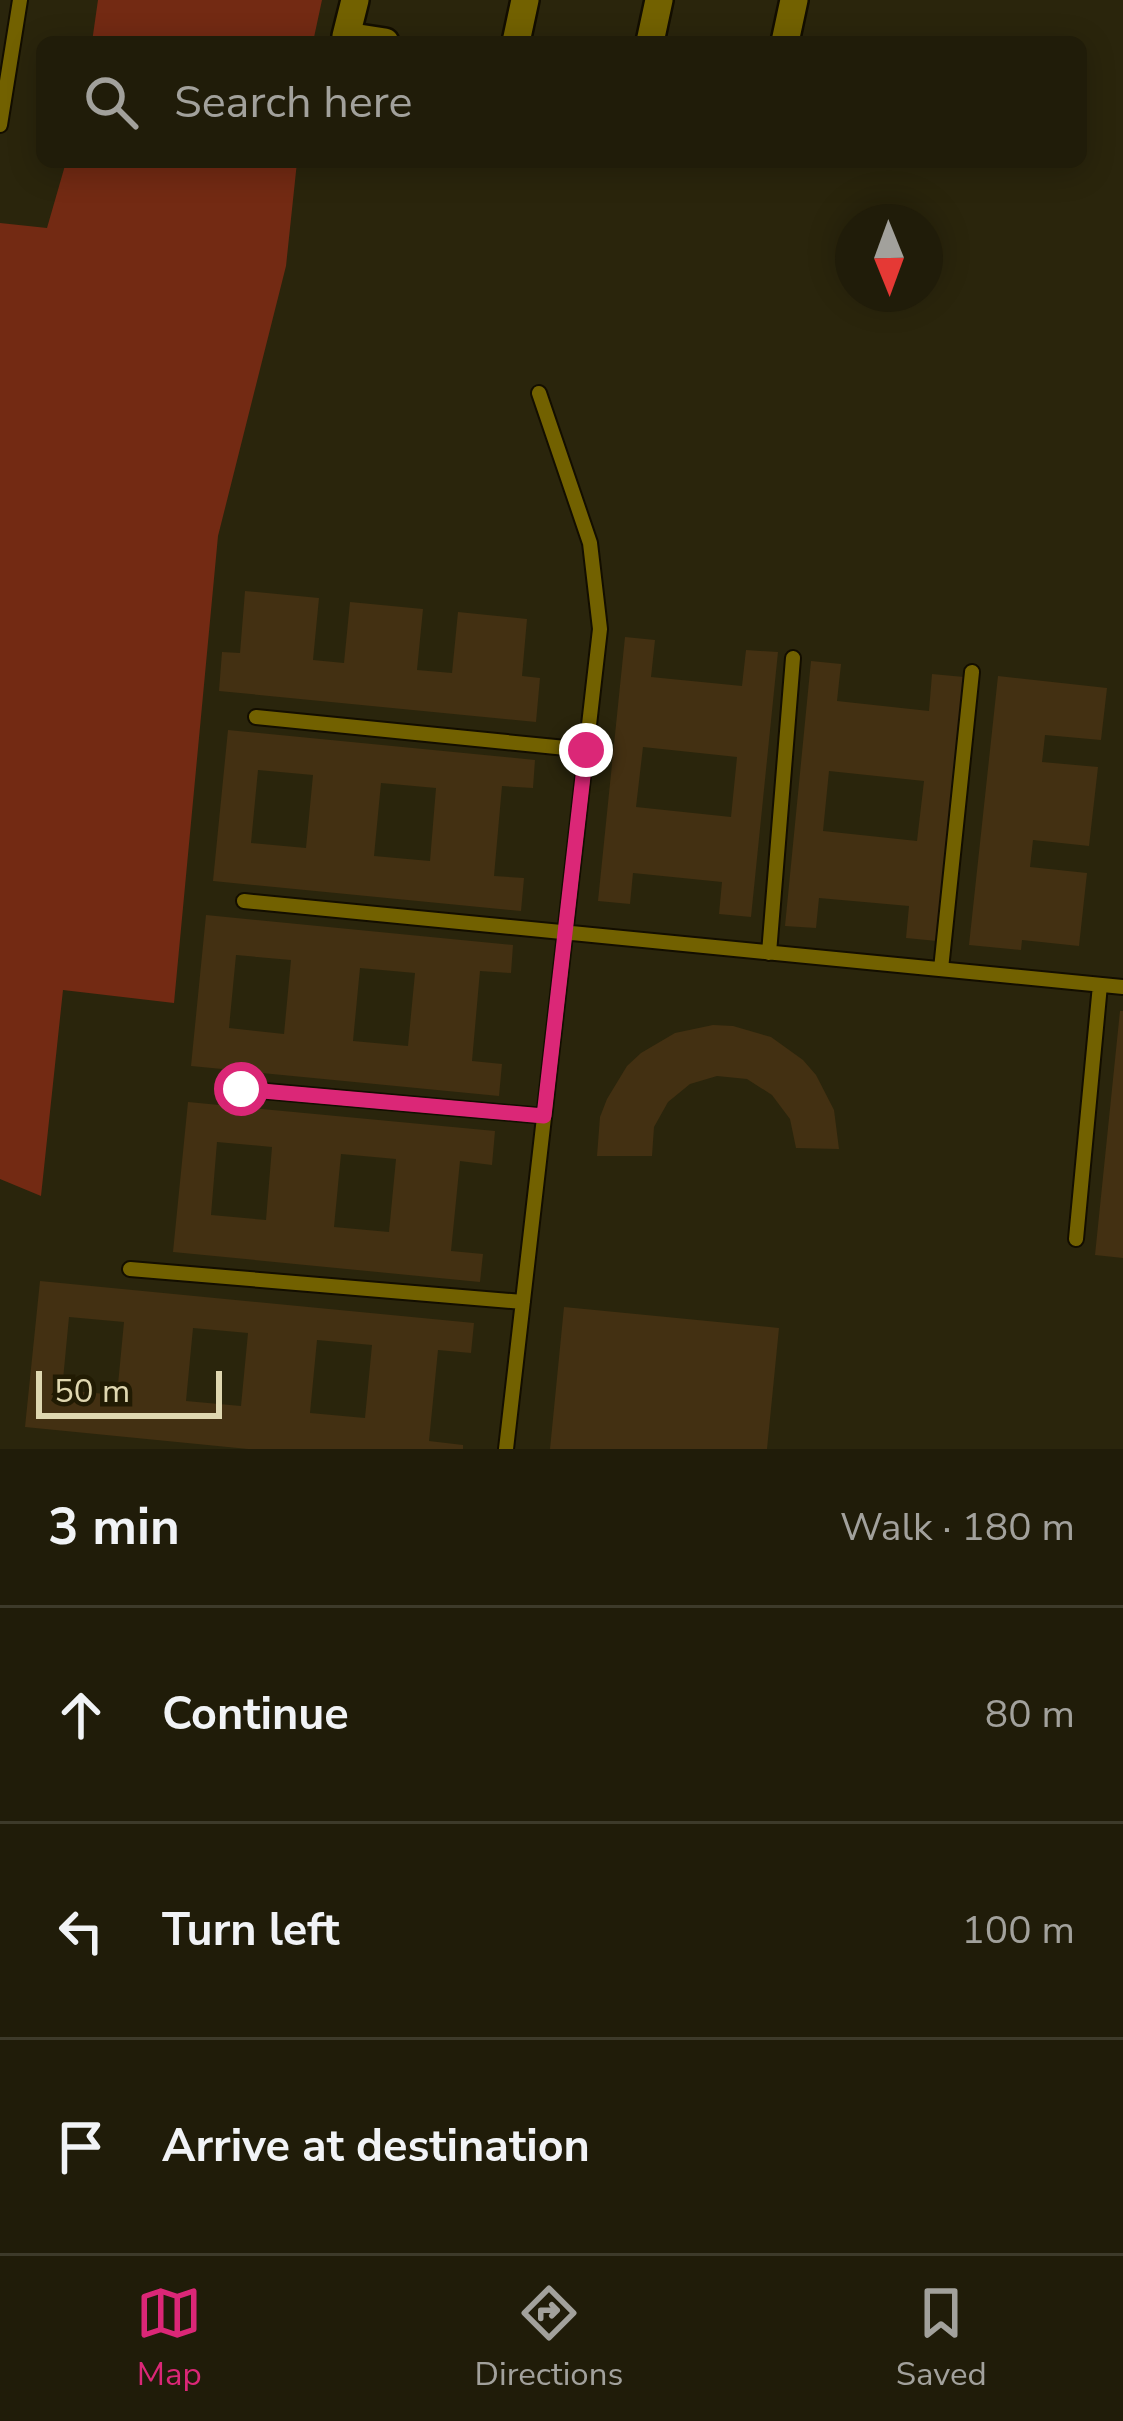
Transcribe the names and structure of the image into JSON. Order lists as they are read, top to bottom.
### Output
{
  "scale_bar": "50 m",
  "north": "bottom",
  "page": {
    "search": "Search here",
    "scale": "50 m",
    "heading": ["3 min", "Walk · 180 m"],
    "list": [
      ["Continue", "80 m"],
      ["Turn left", "100 m"],
      "Arrive at destination"
    ],
    "nav": ["Map", "Directions", "Saved"]
  }
}
